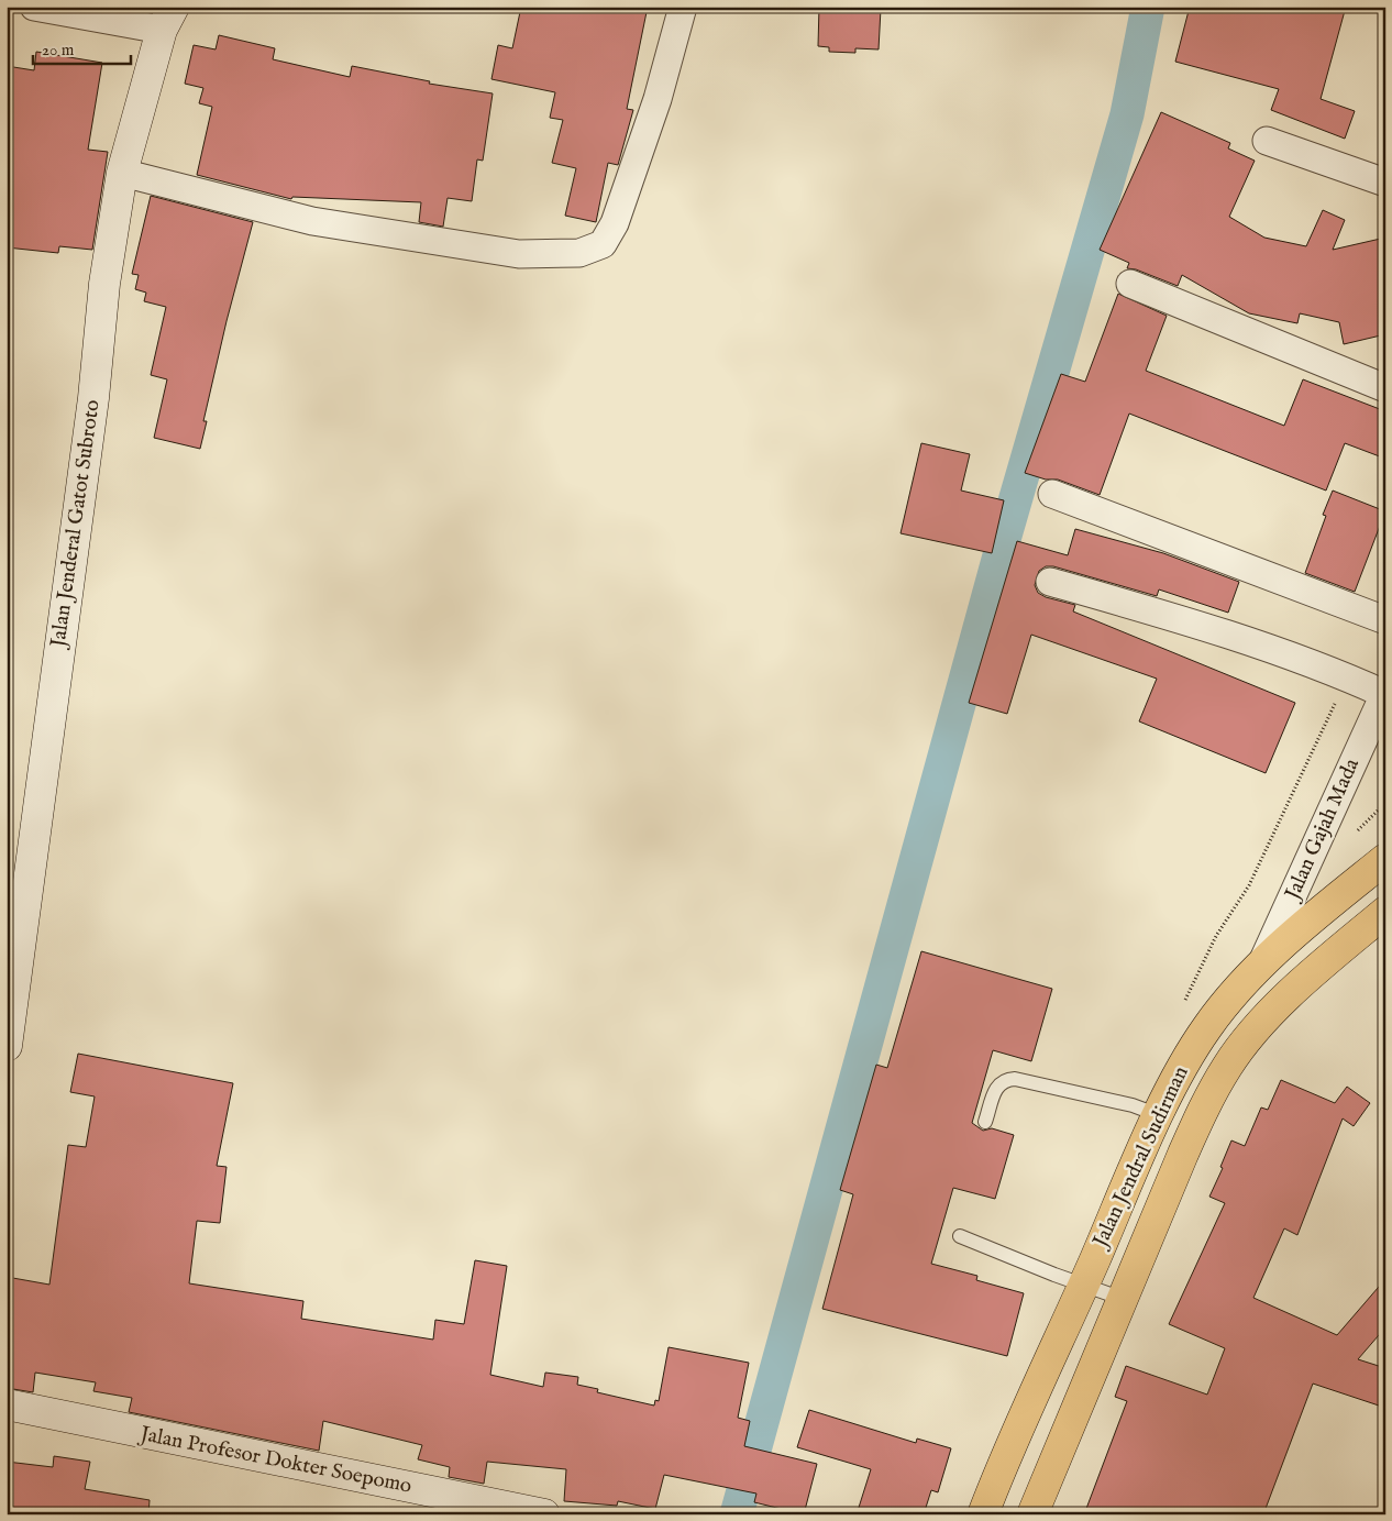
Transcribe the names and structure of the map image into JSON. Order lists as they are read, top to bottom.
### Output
{
  "streets": {
    "main road": ["Jalan Jenderal Gatot Subroto", "Jalan Jendral Sudirman", "Jalan Profesor Dokter Soepomo"],
    "street": ["Jalan Gajah Mada"]
  },
  "crossings": [
    ["Jalan Gajah Mada", "Jalan Jendral Sudirman"]
  ],
  "scale_bar": "20 m"
}
